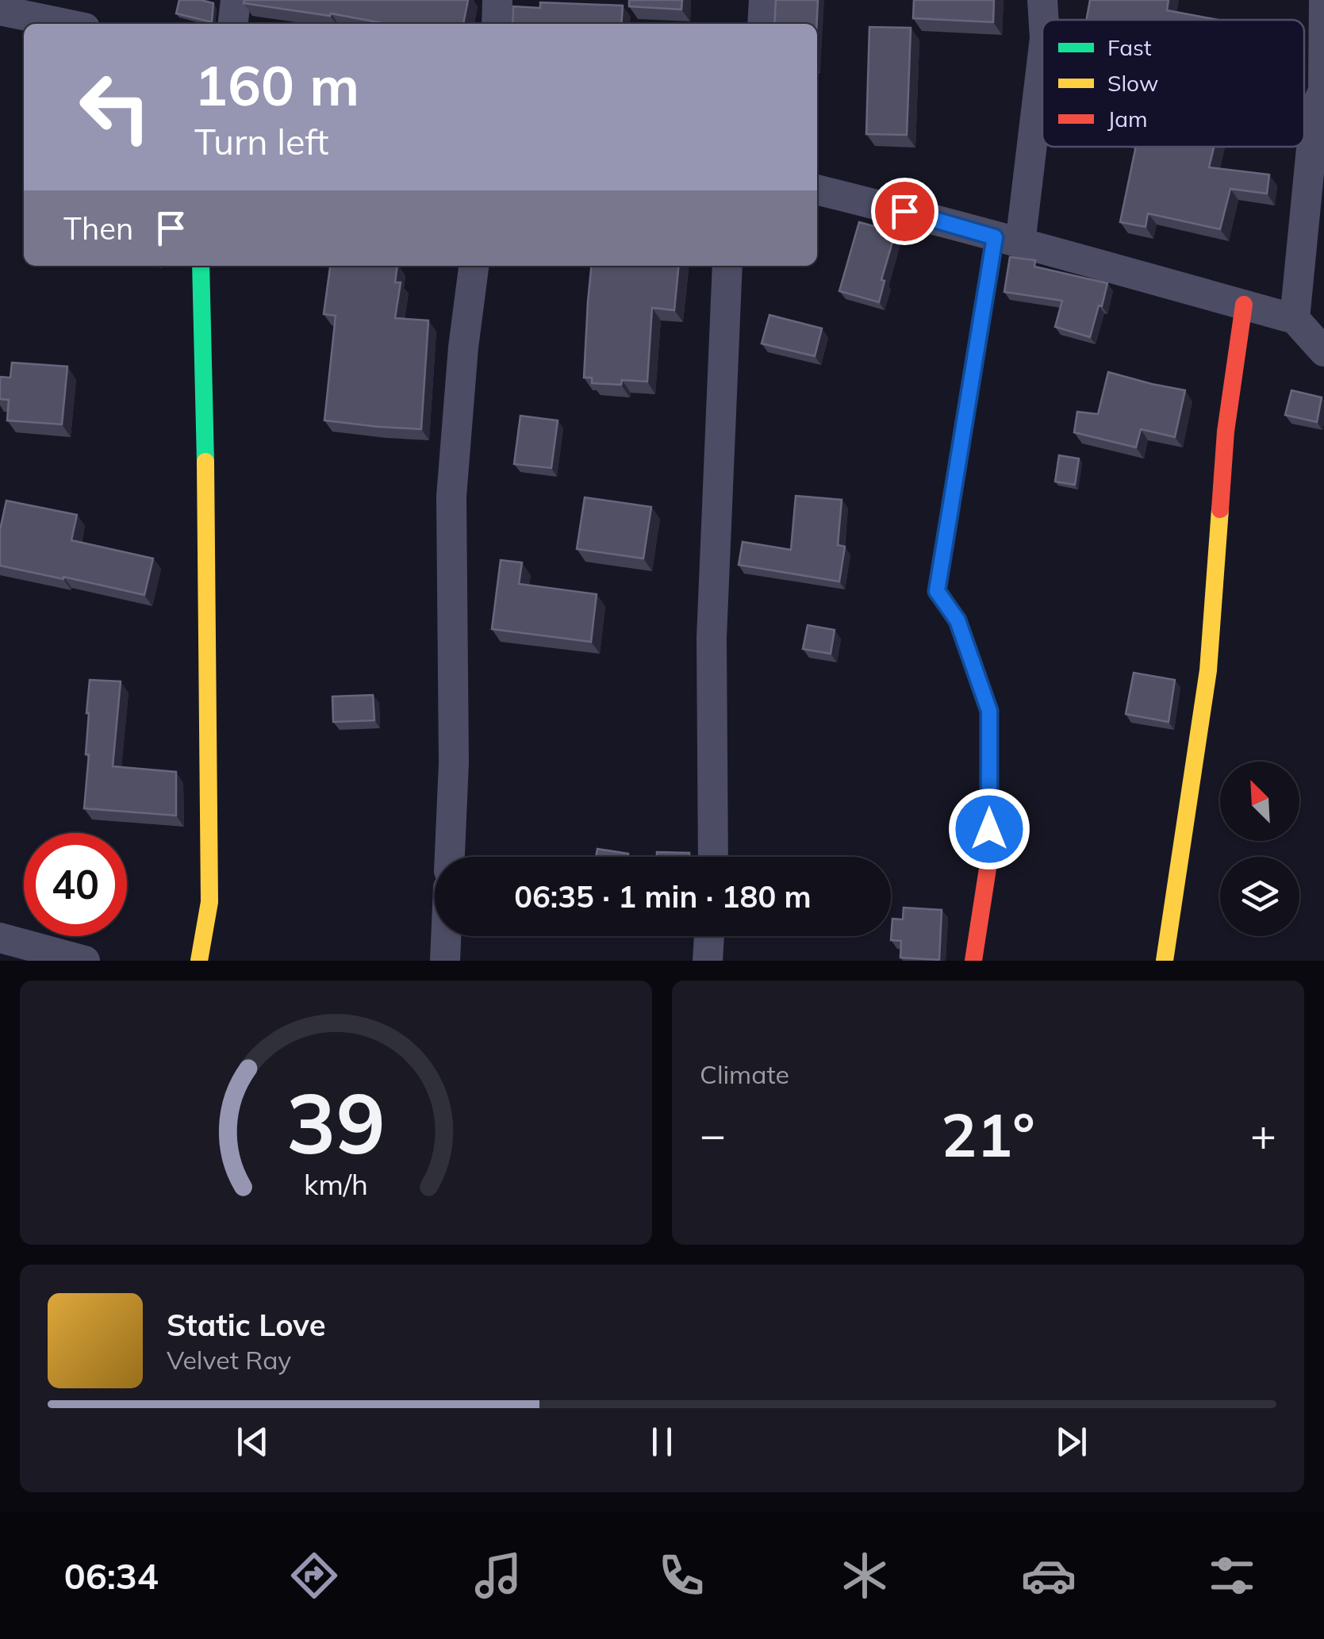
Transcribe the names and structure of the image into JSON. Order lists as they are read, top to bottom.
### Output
{
  "legend": ["Fast", "Slow", "Jam"],
  "north": "top left",
  "page": {
    "turn": ["160 m", "Turn left"],
    "then": "Then",
    "limit": "40",
    "trip": "06:35 · 1 min · 180 m",
    "tile": "Climate",
    "heat": ["−", "21°", "+"],
    "song": ["Static Love", "Velvet Ray"],
    "tabs": "06:34",
    "gauge": ["39", "km/h"]
  }
}
